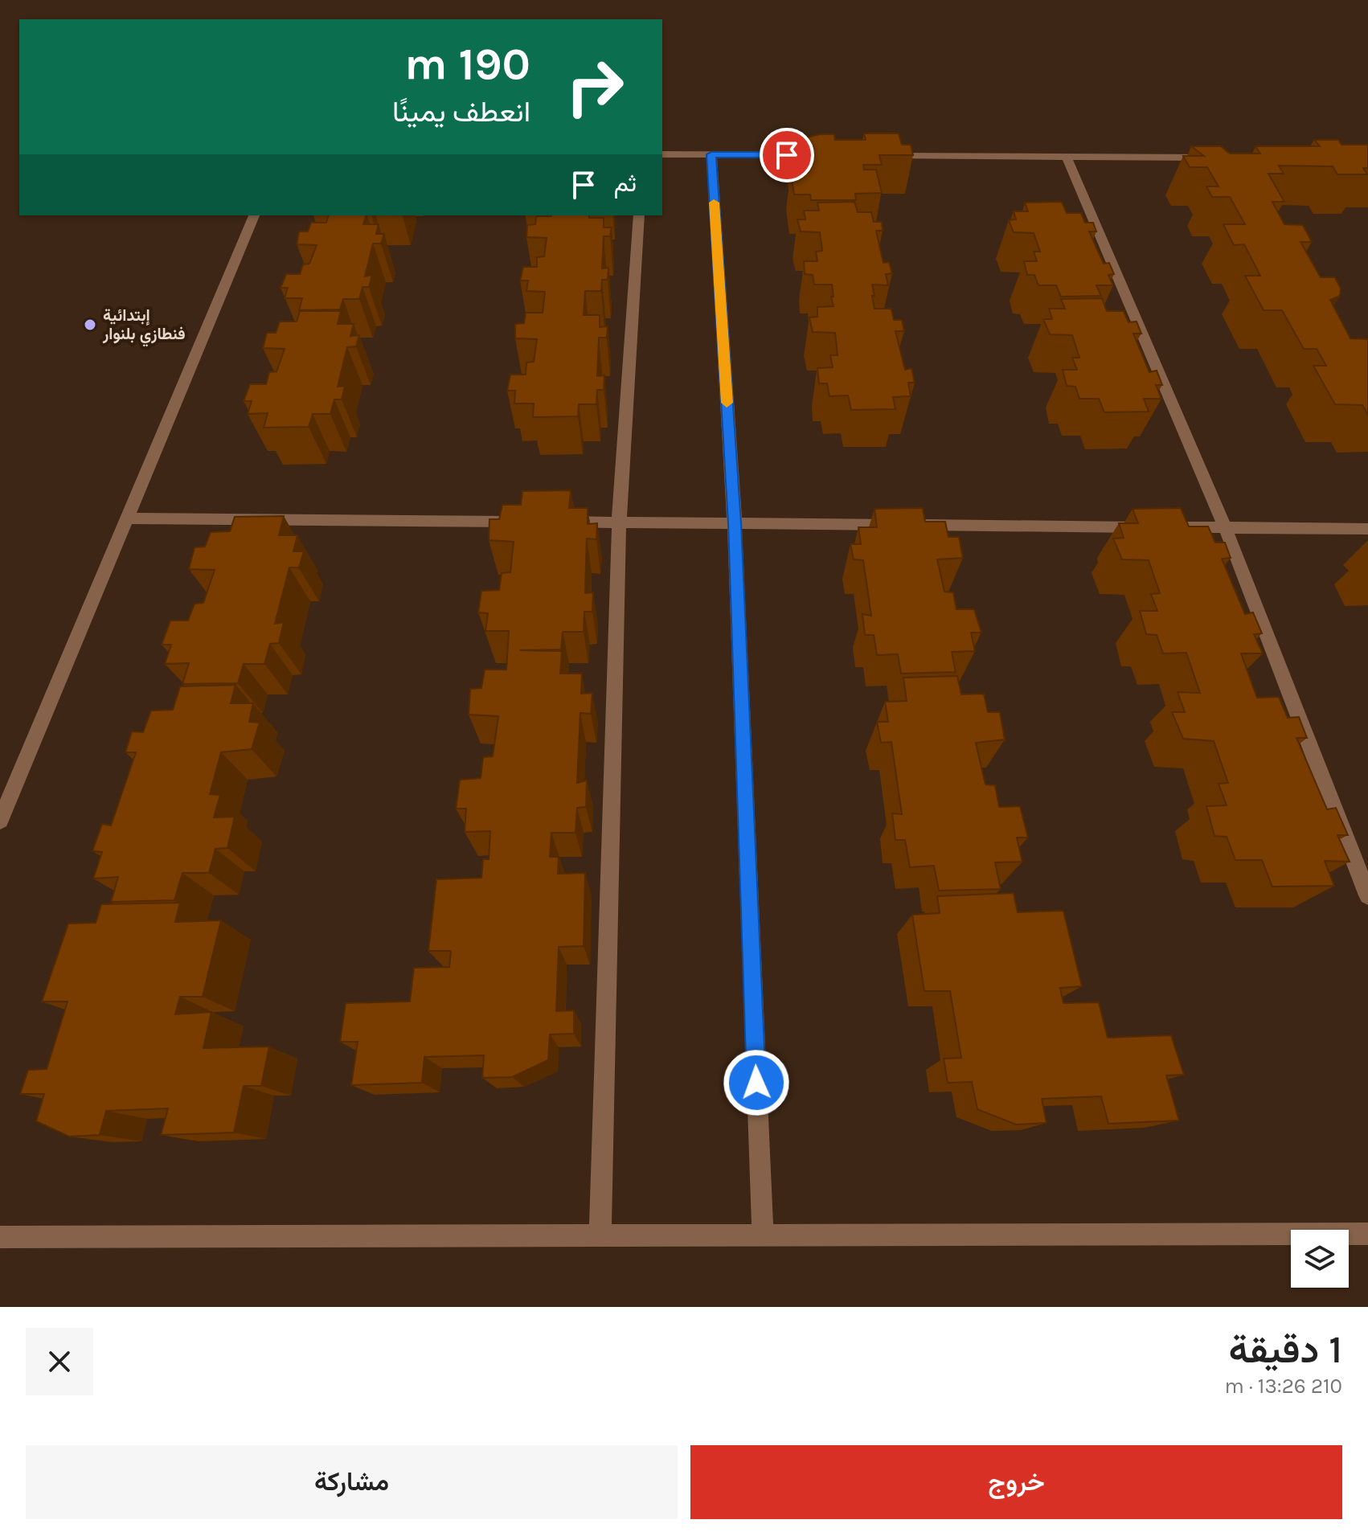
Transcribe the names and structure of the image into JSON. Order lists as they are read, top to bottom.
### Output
{
  "places": ["إبتدائية فنطازي بلنوار"],
  "page": {
    "turn": ["190 m", "انعطف يمينًا"],
    "then": "ثم",
    "heading": ["1 دقيقة", "210 m · 13:26"],
    "buttons": ["خروج", "مشاركة"]
  }
}
